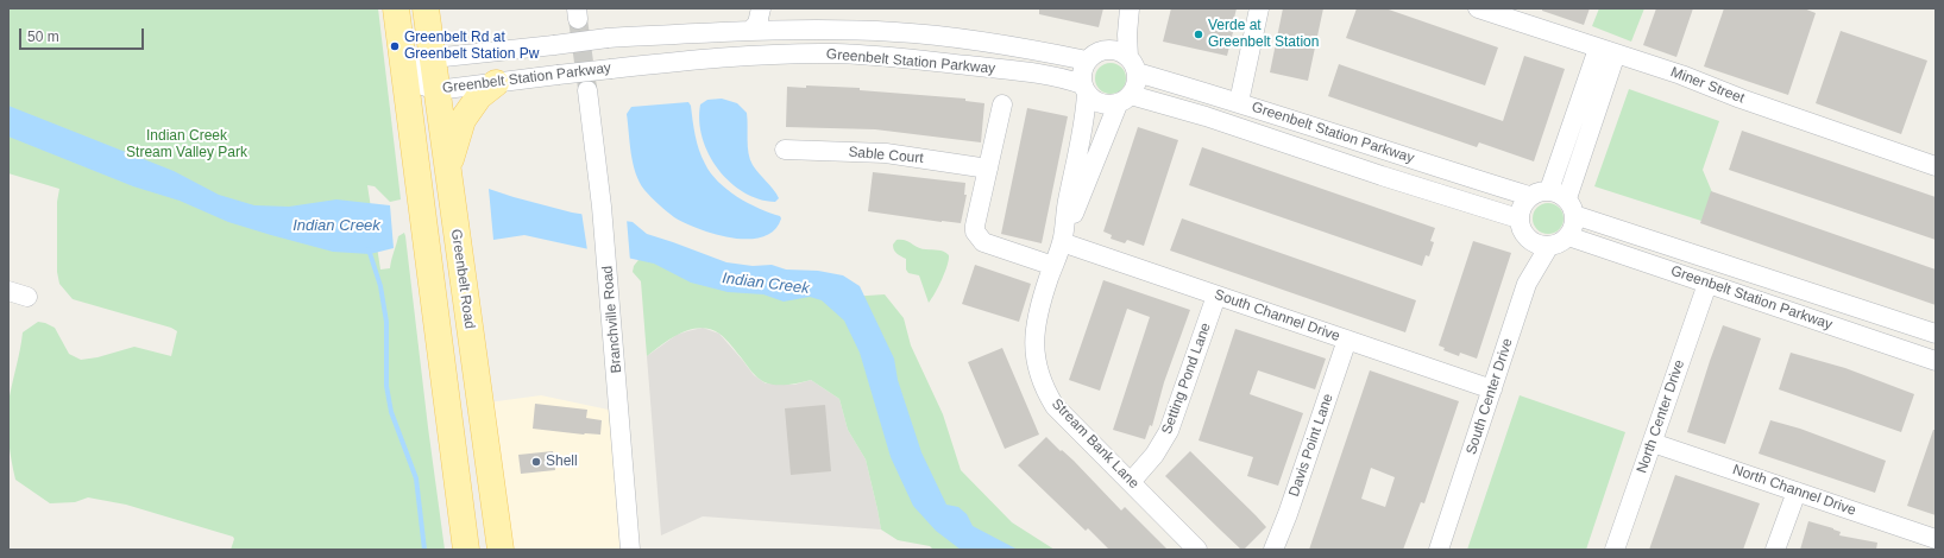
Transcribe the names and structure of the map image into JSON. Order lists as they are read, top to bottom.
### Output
{
  "streets": {
    "main road": ["Greenbelt Road"],
    "street": [
      "Greenbelt Station Parkway",
      "Miner Street",
      "Sable Court",
      "South Channel Drive",
      "Branchville Road",
      "Setting Pond Lane",
      "South Center Drive",
      "North Center Drive",
      "Stream Bank Lane",
      "Davis Point Lane",
      "North Channel Drive"
    ]
  },
  "crossings": [
    ["Greenbelt Station Parkway", "Greenbelt Road"],
    ["Greenbelt Station Parkway", "South Center Drive"],
    ["Greenbelt Station Parkway", "North Center Drive"],
    ["Greenbelt Station Parkway", "Stream Bank Lane"],
    ["South Channel Drive", "Setting Pond Lane"],
    ["South Channel Drive", "South Center Drive"],
    ["South Channel Drive", "Stream Bank Lane"],
    ["South Channel Drive", "Davis Point Lane"],
    ["Setting Pond Lane", "Stream Bank Lane"],
    ["North Center Drive", "North Channel Drive"]
  ],
  "water": ["Indian Creek"],
  "parks": ["Indian Creek Stream Valley Park"],
  "places": ["Verde at Greenbelt Station", "Greenbelt Rd at Greenbelt Station Pw", "Shell"],
  "scale_bar": "50 m"
}
